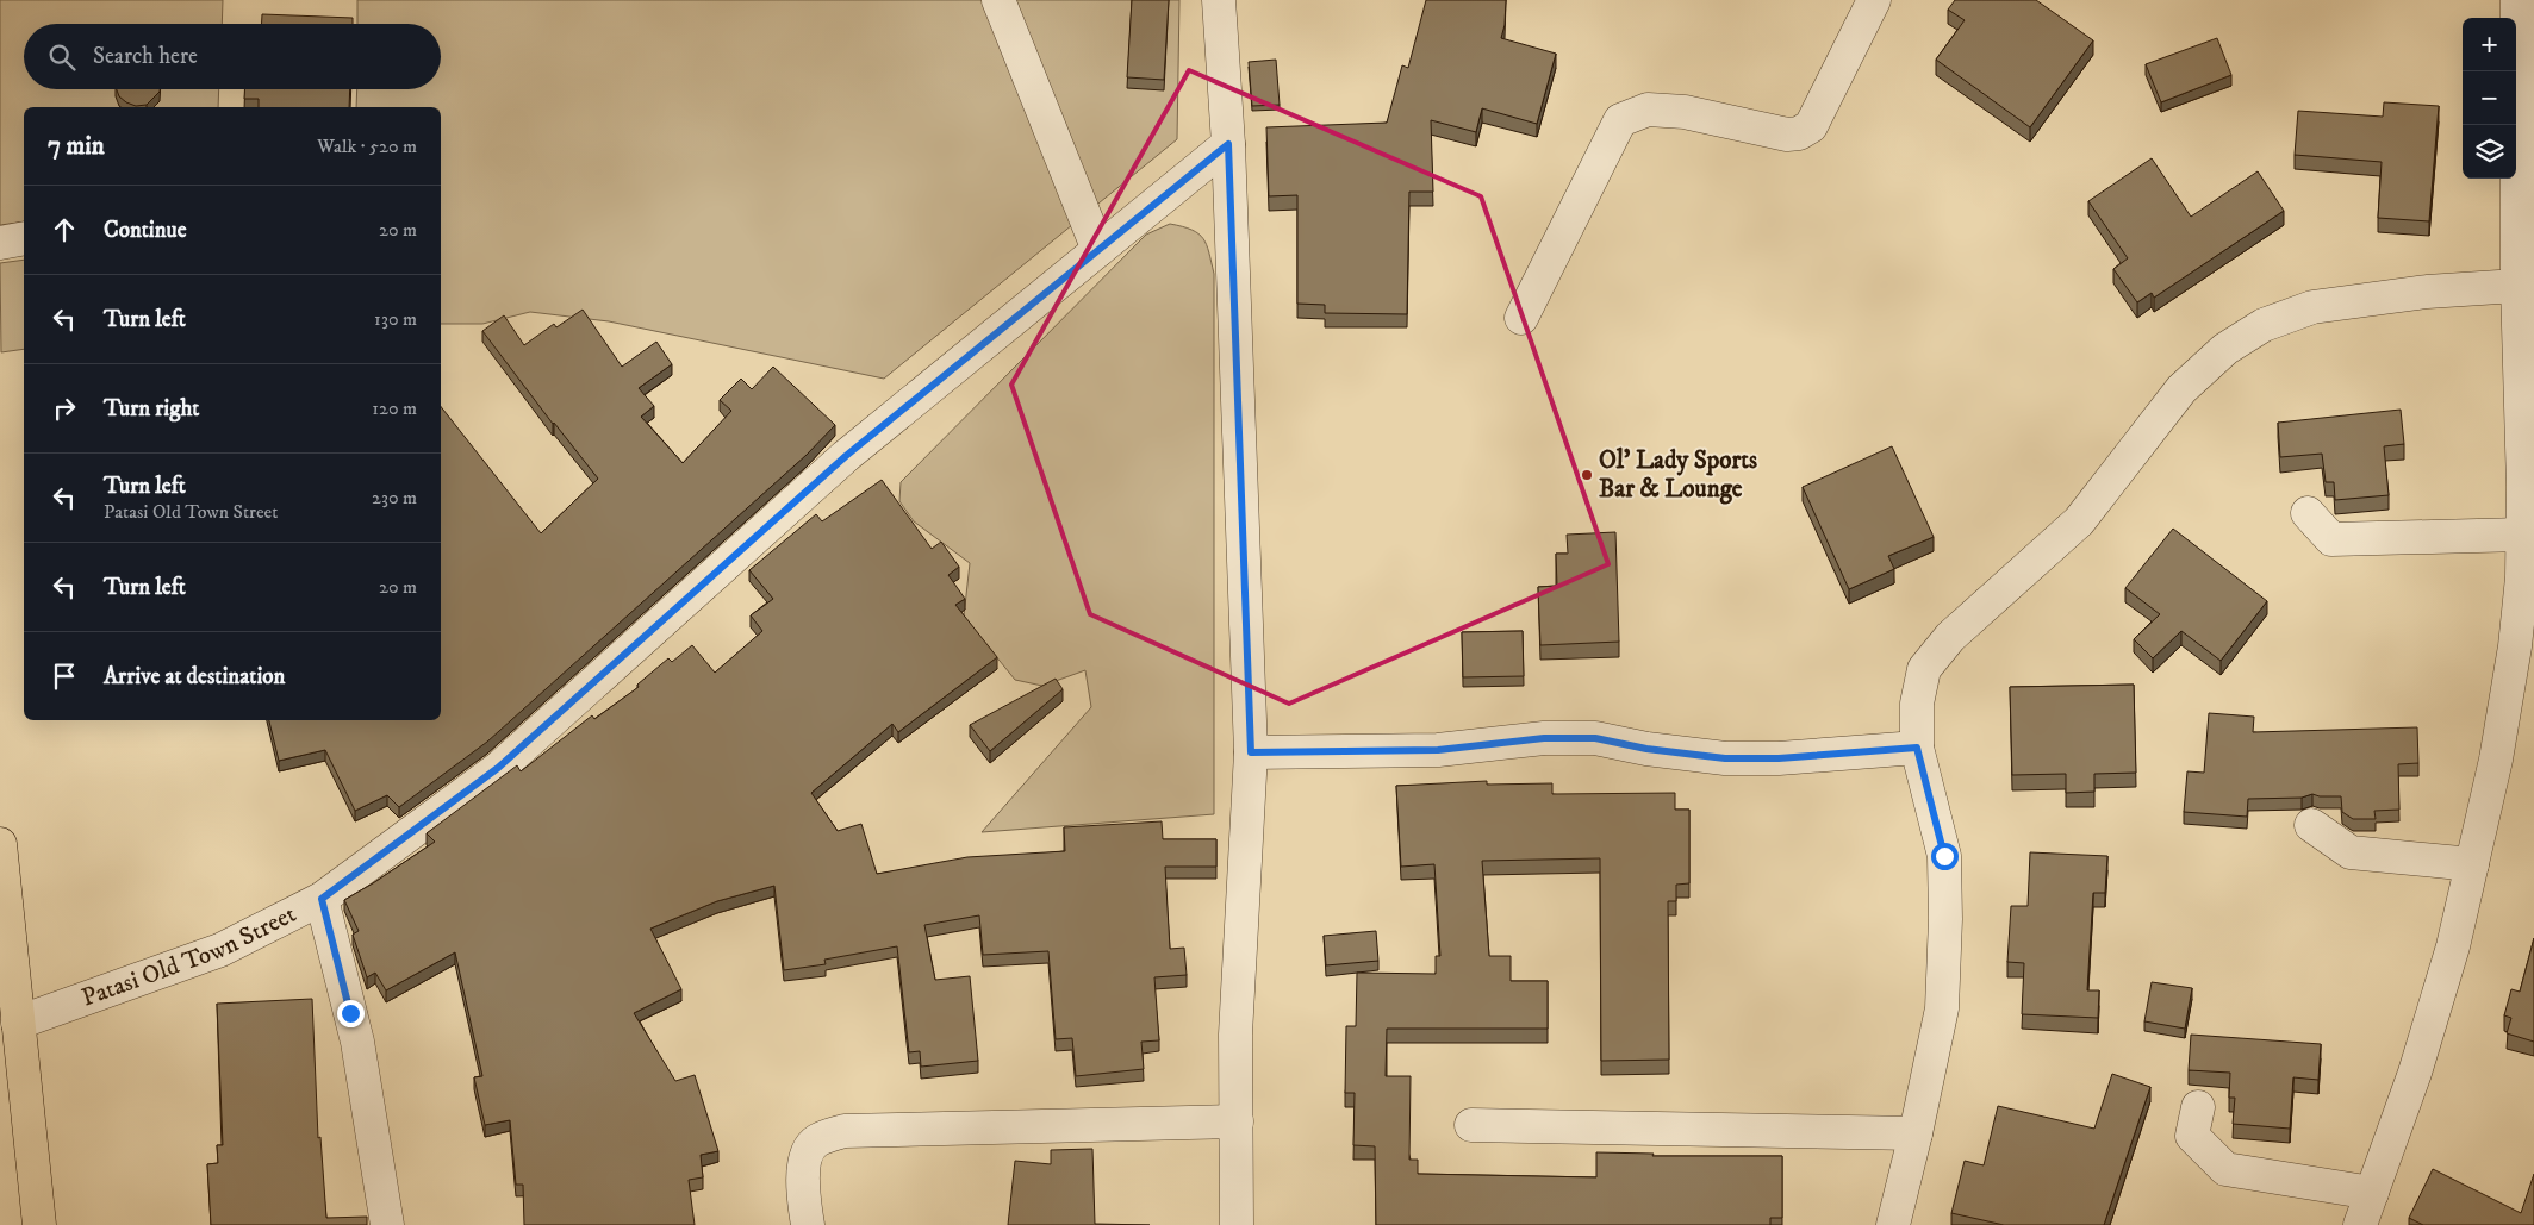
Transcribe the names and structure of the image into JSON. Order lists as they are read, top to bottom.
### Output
{
  "streets": {
    "street": ["Patasi Old Town Street"]
  },
  "places": ["Ol' Lady Sports Bar & Lounge"],
  "page": {
    "map_buttons": ["+", "−"],
    "search": "Search here",
    "heading": ["7 min", "Walk · 520 m"],
    "list": [
      ["Continue", "20 m"],
      ["Turn left", "130 m"],
      ["Turn right", "120 m"],
      ["Turn left", "Patasi Old Town Street", "230 m"],
      ["Turn left", "20 m"],
      "Arrive at destination"
    ]
  }
}
